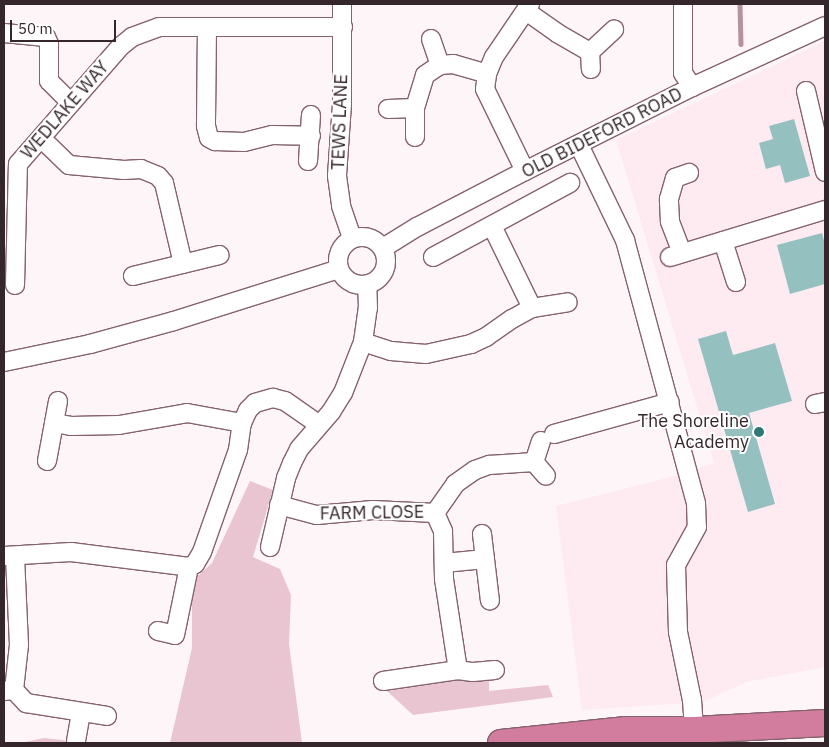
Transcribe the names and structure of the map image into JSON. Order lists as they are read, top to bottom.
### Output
{
  "streets": {
    "street": [
      "WEDLAKE WAY",
      "TEWS LANE",
      "OLD BIDEFORD ROAD",
      "FARM CLOSE"
    ]
  },
  "crossings": [
    ["WEDLAKE WAY", "TEWS LANE"],
    ["TEWS LANE", "OLD BIDEFORD ROAD"]
  ],
  "places": ["The Shoreline Academy"],
  "scale_bar": "50 m"
}
